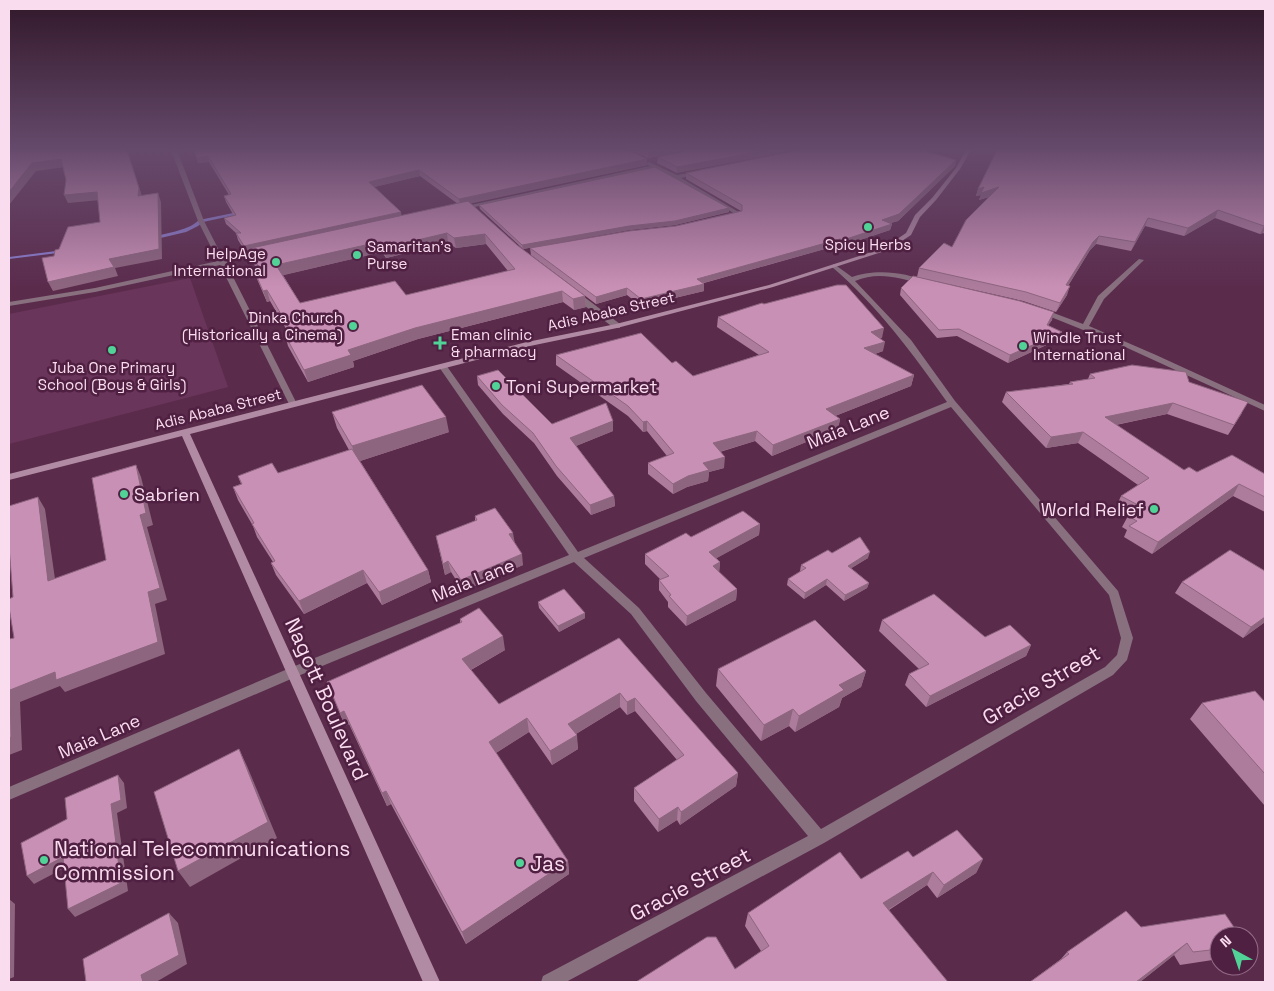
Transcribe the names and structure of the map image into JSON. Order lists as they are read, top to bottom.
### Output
{
  "streets": {
    "street": [
      "Adis Ababa Street",
      "Maia Lane",
      "Gracie Street",
      "Nagott Boulevard"
    ]
  },
  "crossings": [
    ["Adis Ababa Street", "Gracie Street"],
    ["Adis Ababa Street", "Nagott Boulevard"],
    ["Maia Lane", "Gracie Street"],
    ["Maia Lane", "Nagott Boulevard"]
  ],
  "places": {
    "other": [
      "Spicy Herbs",
      "Samaritan's Purse",
      "HelpAge International",
      "Dinka Church (Historically a Cinema)",
      "Windle Trust International",
      "Juba One Primary School (Boys & Girls)",
      "Toni Supermarket",
      "Sabrien",
      "World Relief",
      "National Telecommunications Commission",
      "Jas"
    ],
    "health": ["Eman clinic & pharmacy"]
  },
  "north": "top left"
}
